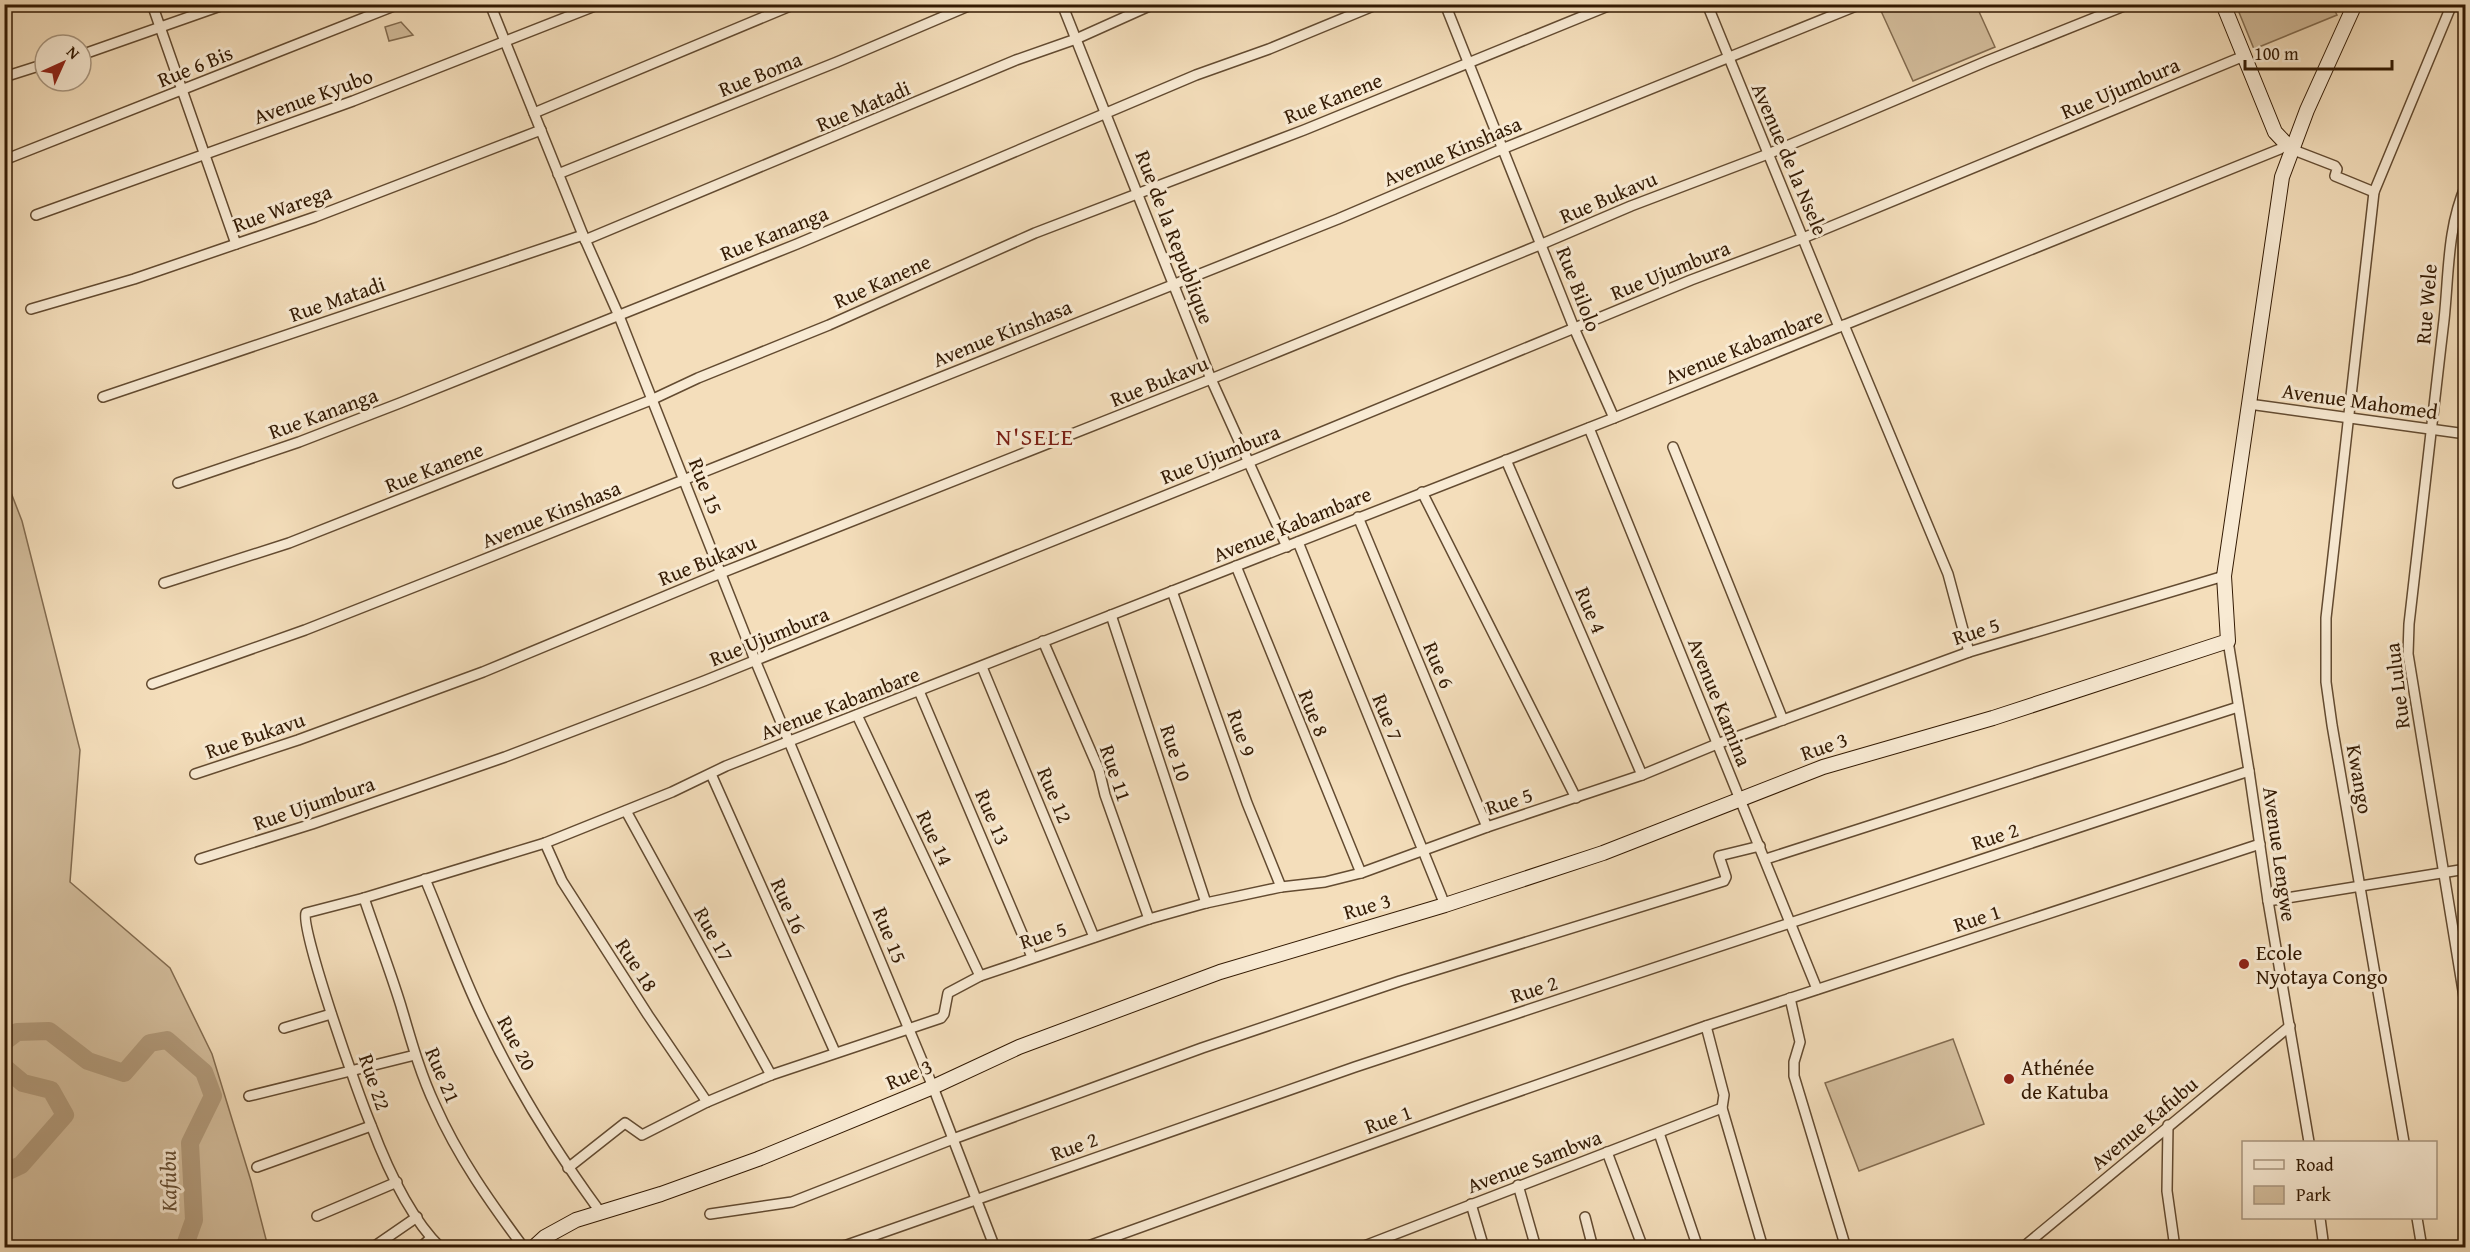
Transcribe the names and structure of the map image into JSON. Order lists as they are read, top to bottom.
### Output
{
  "streets": {
    "street": [
      "Rue 6 Bis",
      "Rue Boma",
      "Rue Ujumbura",
      "Avenue Kyubo",
      "Rue Kanene",
      "Rue Matadi",
      "Avenue Kinshasa",
      "Avenue de la Nsele",
      "Rue Bukavu",
      "Rue Warega",
      "Rue Kananga",
      "Rue de la Republique",
      "Rue Bilolo",
      "Rue Wele",
      "Avenue Kabambare",
      "Avenue Mahomed",
      "Rue 15",
      "Rue 4",
      "Rue 5",
      "Rue 6",
      "Rue Lulua",
      "Avenue Kamina",
      "Rue 8",
      "Rue 7",
      "Rue 9",
      "Rue 3",
      "Rue 10",
      "Rue 11",
      "Kwango",
      "Rue 12",
      "Rue 13",
      "Rue 2",
      "Rue 14",
      "Avenue Lengwe",
      "Rue 16",
      "Rue 1",
      "Rue 17",
      "Rue 18",
      "Rue 20",
      "Rue 21",
      "Rue 22",
      "Avenue Kafubu",
      "Avenue Sambwa"
    ]
  },
  "crossings": [
    ["Rue Boma", "Rue 15"],
    ["Rue Ujumbura", "Avenue de la Nsele"],
    ["Rue Ujumbura", "Rue de la Republique"],
    ["Rue Ujumbura", "Rue Bilolo"],
    ["Rue Ujumbura", "Rue 15"],
    ["Avenue Kyubo", "Rue 15"],
    ["Rue Kanene", "Rue de la Republique"],
    ["Rue Kanene", "Rue Bilolo"],
    ["Rue Kanene", "Rue 15"],
    ["Rue Matadi", "Rue de la Republique"],
    ["Rue Matadi", "Rue 15"],
    ["Avenue Kinshasa", "Avenue de la Nsele"],
    ["Avenue Kinshasa", "Rue de la Republique"],
    ["Avenue Kinshasa", "Rue Bilolo"],
    ["Avenue Kinshasa", "Rue 15"],
    ["Avenue de la Nsele", "Rue Bukavu"],
    ["Avenue de la Nsele", "Avenue Kabambare"],
    ["Avenue de la Nsele", "Rue 5"],
    ["Rue Bukavu", "Rue de la Republique"],
    ["Rue Bukavu", "Rue Bilolo"],
    ["Rue Bukavu", "Rue 15"],
    ["Rue Warega", "Rue 15"],
    ["Rue Kananga", "Rue de la Republique"],
    ["Rue Kananga", "Rue 15"],
    ["Rue de la Republique", "Avenue Kabambare"],
    ["Rue Bilolo", "Avenue Kabambare"],
    ["Rue Wele", "Avenue Mahomed"],
    ["Rue Wele", "Rue Lulua"],
    ["Avenue Kabambare", "Rue 15"],
    ["Avenue Kabambare", "Rue 4"],
    ["Avenue Kabambare", "Rue 6"],
    ["Avenue Kabambare", "Avenue Kamina"],
    ["Avenue Kabambare", "Rue 8"],
    ["Avenue Kabambare", "Rue 7"],
    ["Avenue Kabambare", "Rue 9"],
    ["Avenue Kabambare", "Rue 10"],
    ["Avenue Kabambare", "Rue 11"],
    ["Avenue Kabambare", "Rue 12"],
    ["Avenue Kabambare", "Rue 13"],
    ["Avenue Kabambare", "Rue 14"],
    ["Avenue Kabambare", "Rue 16"],
    ["Avenue Kabambare", "Rue 17"],
    ["Avenue Kabambare", "Rue 18"],
    ["Avenue Kabambare", "Rue 20"],
    ["Avenue Kabambare", "Rue 21"],
    ["Avenue Kabambare", "Rue 22"],
    ["Avenue Mahomed", "Rue Lulua"],
    ["Avenue Mahomed", "Kwango"],
    ["Rue 15", "Rue 5"],
    ["Rue 15", "Rue 3"],
    ["Rue 15", "Rue 2"],
    ["Rue 4", "Rue 5"],
    ["Rue 5", "Rue 6"],
    ["Rue 5", "Avenue Kamina"],
    ["Rue 5", "Rue 8"],
    ["Rue 5", "Rue 7"],
    ["Rue 5", "Rue 9"],
    ["Rue 5", "Rue 10"],
    ["Rue 5", "Rue 11"],
    ["Rue 5", "Rue 12"],
    ["Rue 5", "Rue 13"],
    ["Rue 5", "Rue 14"],
    ["Rue 5", "Rue 16"],
    ["Rue 5", "Rue 17"],
    ["Rue 5", "Rue 18"],
    ["Rue 5", "Rue 20"],
    ["Avenue Kamina", "Rue 3"],
    ["Avenue Kamina", "Rue 2"],
    ["Avenue Kamina", "Rue 1"],
    ["Rue 7", "Rue 3"],
    ["Rue 3", "Avenue Lengwe"],
    ["Rue 3", "Rue 20"],
    ["Rue 2", "Avenue Lengwe"],
    ["Avenue Lengwe", "Rue 1"],
    ["Avenue Lengwe", "Avenue Kafubu"]
  ],
  "districts": ["N'SELE"],
  "water": ["Kafubu"],
  "places": ["Ecole Nyotaya Congo", "Athénée de Katuba"],
  "legend": ["Road", "Park"],
  "scale_bar": "100 m",
  "north": "top right"
}
